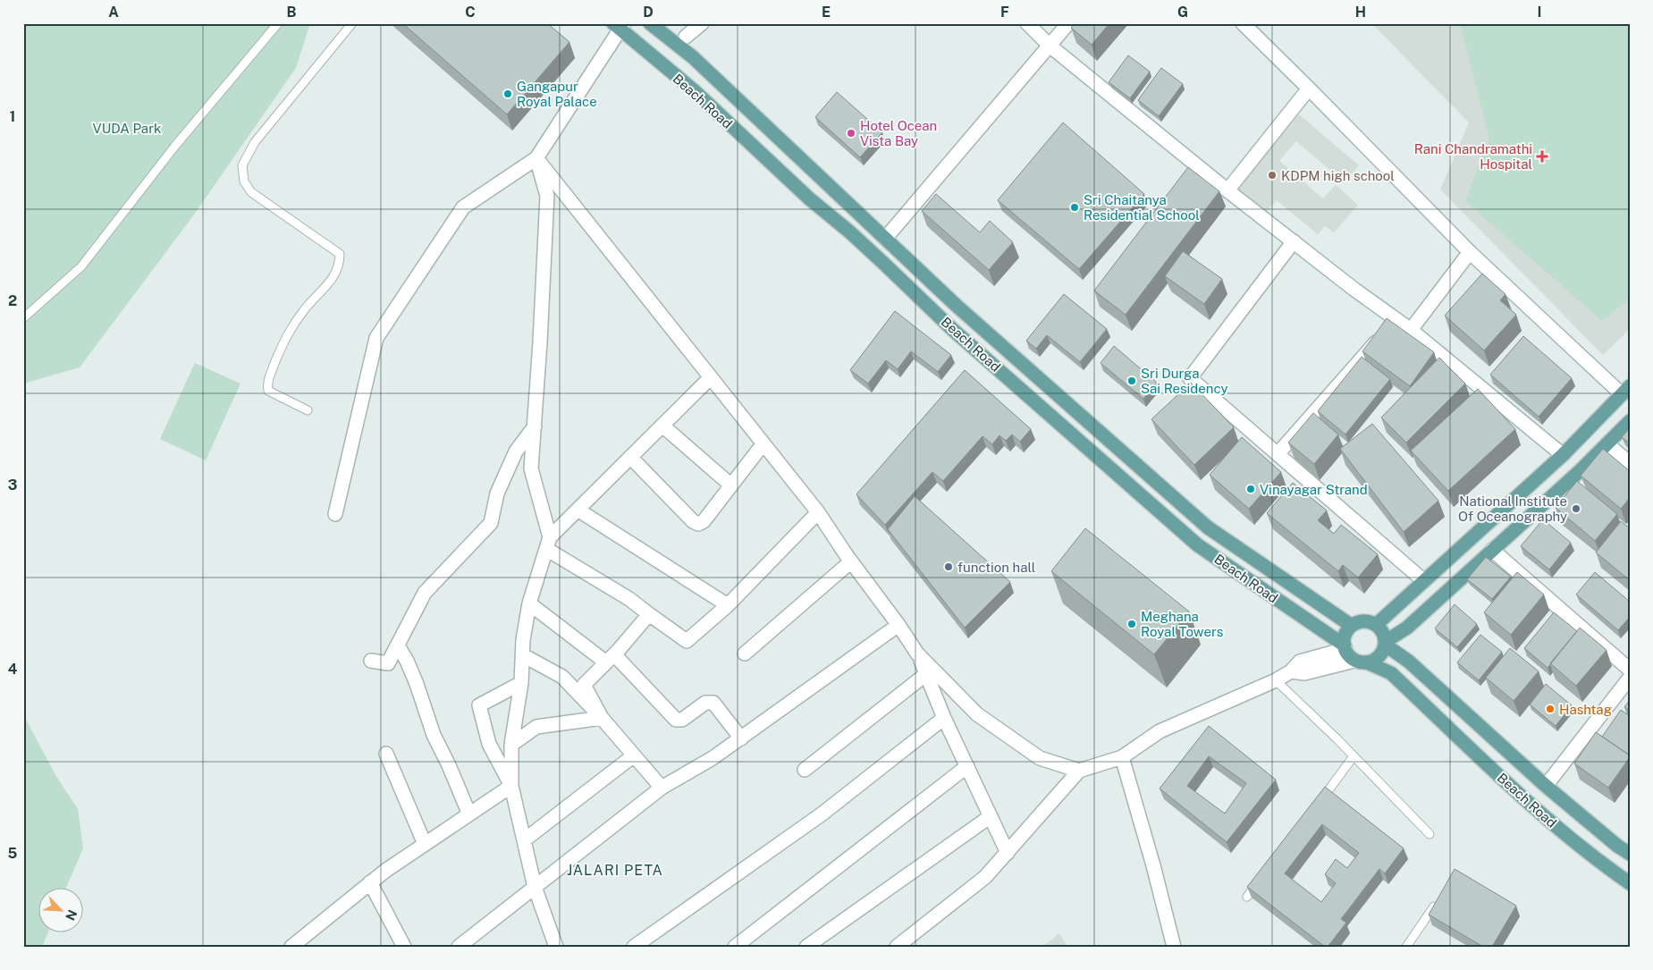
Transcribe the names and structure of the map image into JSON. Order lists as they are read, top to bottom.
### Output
{
  "streets": {
    "main road": ["Beach Road"]
  },
  "districts": ["JALARI PETA"],
  "parks": ["VUDA Park"],
  "places": {
    "other": [
      "Gangapur Royal Palace",
      "Hotel Ocean Vista Bay",
      "KDPM high school",
      "Sri Chaitanya Residential School",
      "Sri Durga Sai Residency",
      "Vinayagar Strand",
      "National Institute Of Oceanography",
      "function hall",
      "Meghana Royal Towers",
      "Hashtag"
    ],
    "health": ["Rani Chandramathi Hospital"]
  },
  "north": "bottom right",
  "grid": {
    "columns": [
      "A",
      "B",
      "C",
      "D",
      "E",
      "F",
      "G",
      "H",
      "I"
    ],
    "rows": [
      "1",
      "2",
      "3",
      "4",
      "5"
    ]
  }
}
